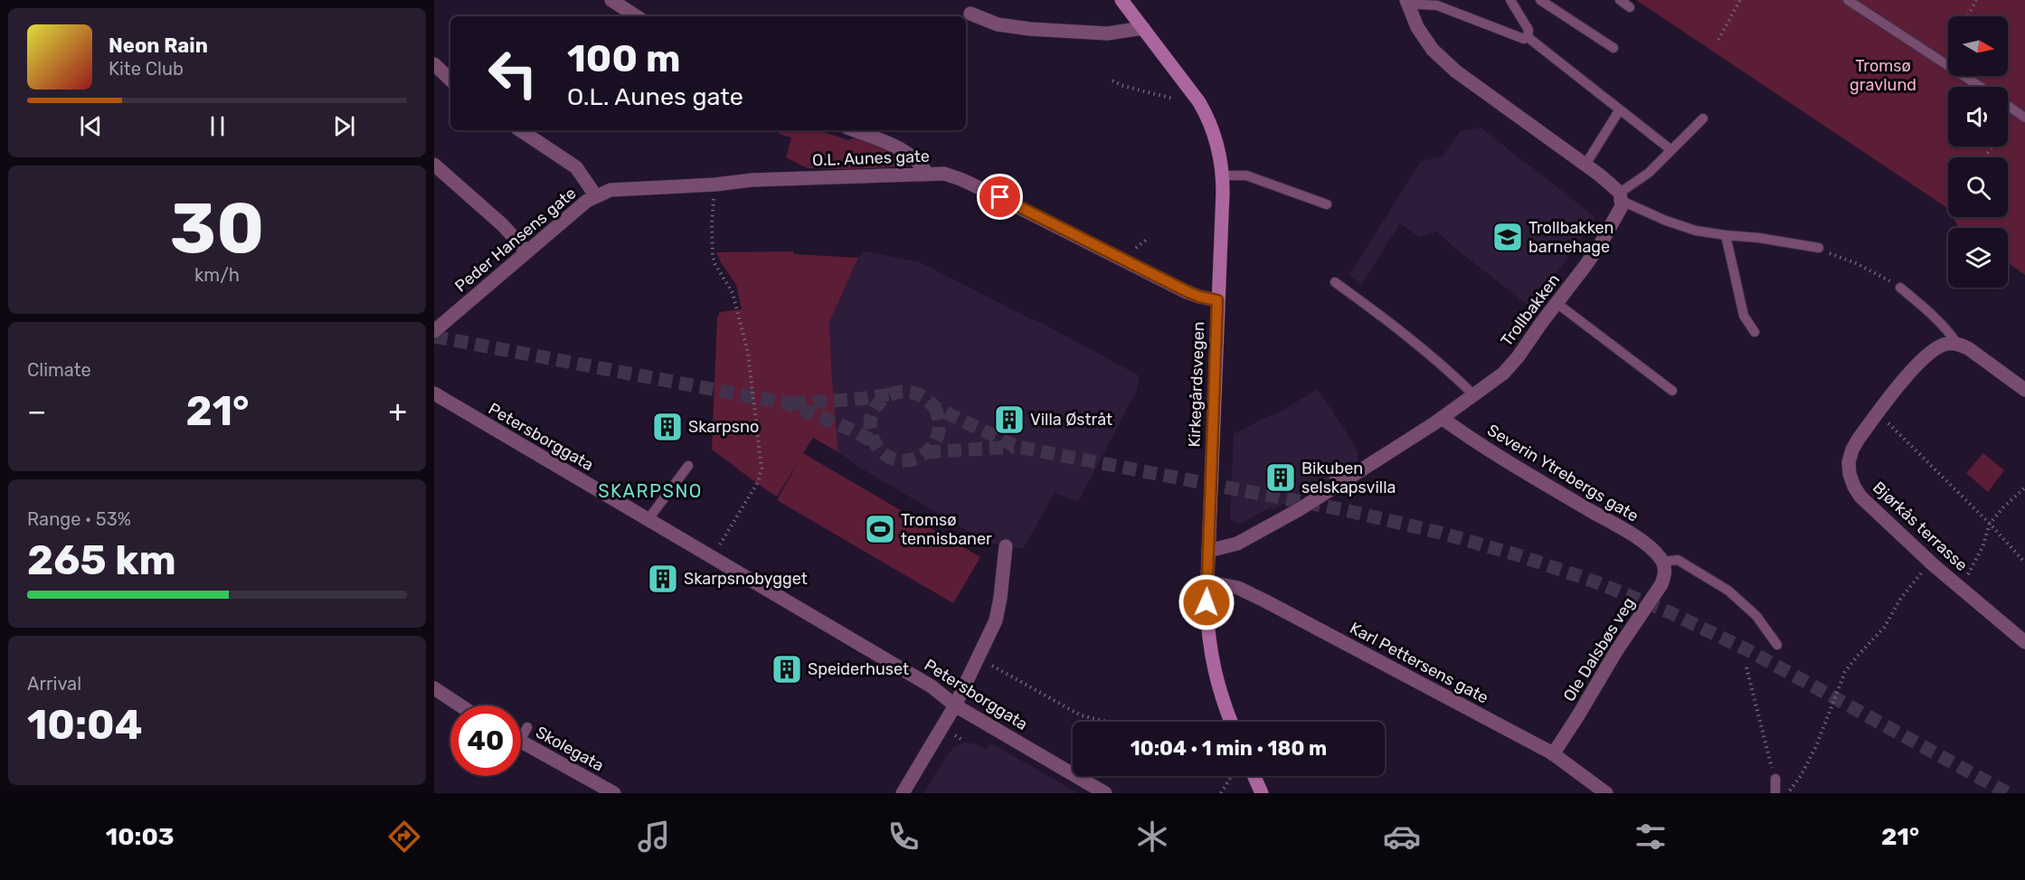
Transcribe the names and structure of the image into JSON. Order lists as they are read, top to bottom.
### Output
{
  "streets": {
    "street": [
      "O.L. Aunes gate",
      "Peder Hansens gate",
      "Trollbakken",
      "Kirkegårdsvegen",
      "Petersborggata",
      "Severin Ytrebergs gate",
      "Bjørkås terrasse",
      "Ole Dalsbøs veg",
      "Karl Pettersens gate",
      "Skolegata"
    ]
  },
  "crossings": [
    ["O.L. Aunes gate", "Peder Hansens gate"],
    ["O.L. Aunes gate", "Kirkegårdsvegen"],
    ["Trollbakken", "Kirkegårdsvegen"],
    ["Trollbakken", "Severin Ytrebergs gate"],
    ["Kirkegårdsvegen", "Karl Pettersens gate"],
    ["Severin Ytrebergs gate", "Ole Dalsbøs veg"],
    ["Ole Dalsbøs veg", "Karl Pettersens gate"]
  ],
  "districts": ["SKARPSNO"],
  "parks": ["Tromsø gravlund"],
  "places": {
    "school or university": ["Trollbakken barnehage"],
    "building": [
      "Villa Østråt",
      "Skarpsno",
      "Bikuben selskapsvilla",
      "Skarpsnobygget",
      "Speiderhuset"
    ],
    "sports": ["Tromsø tennisbaner"]
  },
  "north": "right",
  "page": {
    "turn": ["100 m", "O.L. Aunes gate"],
    "song": ["Neon Rain", "Kite Club"],
    "tile": [
      ["30", "km/h"],
      "Climate",
      ["Range · 53%", "265 km"],
      ["Arrival", "10:04"]
    ],
    "heat": ["−", "21°", "+"],
    "limit": "40",
    "trip": "10:04 · 1 min · 180 m",
    "tabs": ["10:03", "21°"]
  }
}
